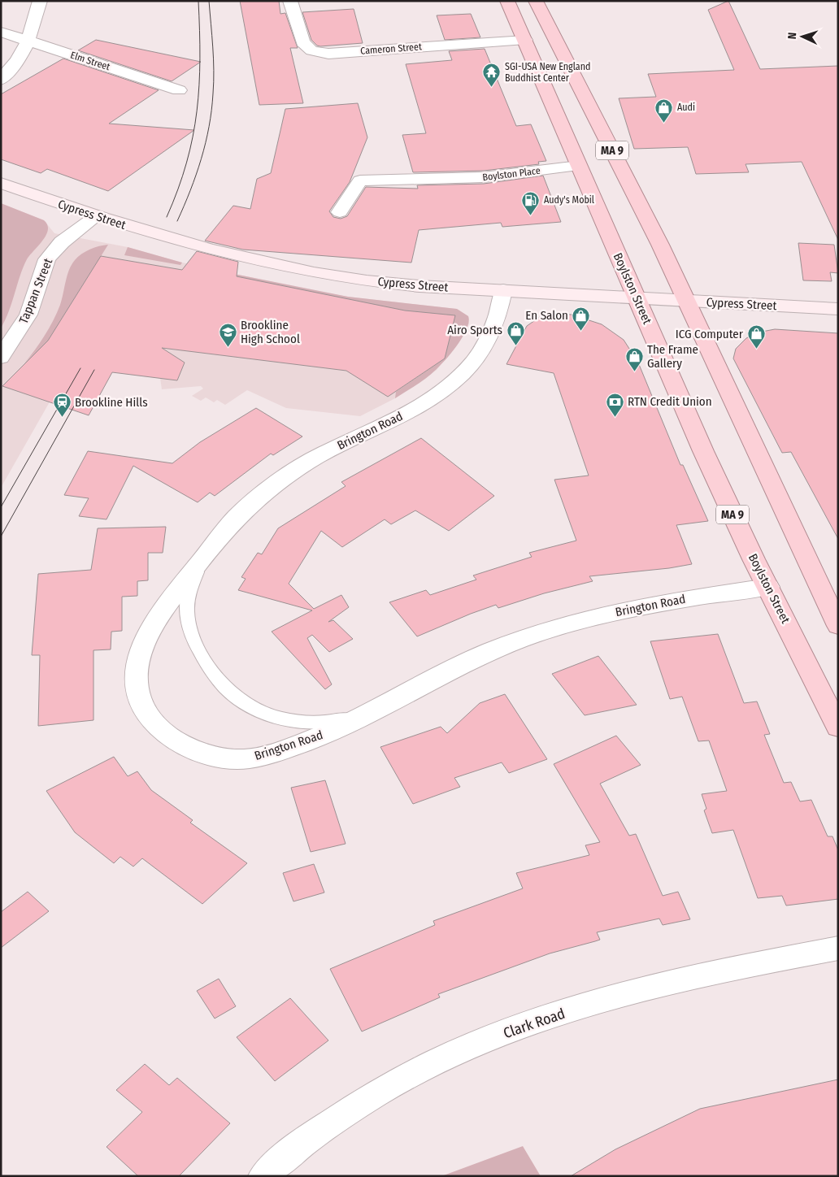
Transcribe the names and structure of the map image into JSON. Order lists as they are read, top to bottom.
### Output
{
  "streets": {
    "highway": ["MA 9", "Boylston Street"],
    "main road": ["Cypress Street"],
    "street": [
      "Cameron Street",
      "Elm Street",
      "Boylston Place",
      "Tappan Street",
      "Brington Road",
      "Clark Road"
    ]
  },
  "crossings": [
    ["Cameron Street", "Boylston Street"],
    ["MA 9", "Cypress Street"],
    ["Boylston Place", "Boylston Street"],
    ["Cypress Street", "Boylston Street"],
    ["Cypress Street", "Tappan Street"],
    ["Cypress Street", "Brington Road"],
    ["Boylston Street", "Brington Road"]
  ],
  "places": {
    "temple": ["SGI-USA New England Buddhist Center"],
    "shop": [
      "Audi",
      "En Salon",
      "Airo Sports",
      "ICG Computer",
      "The Frame Gallery"
    ],
    "fuel station": ["Audy's Mobil"],
    "school or university": ["Brookline High School"],
    "bank": ["RTN Credit Union"],
    "station": ["Brookline Hills"]
  },
  "north": "left"
}
